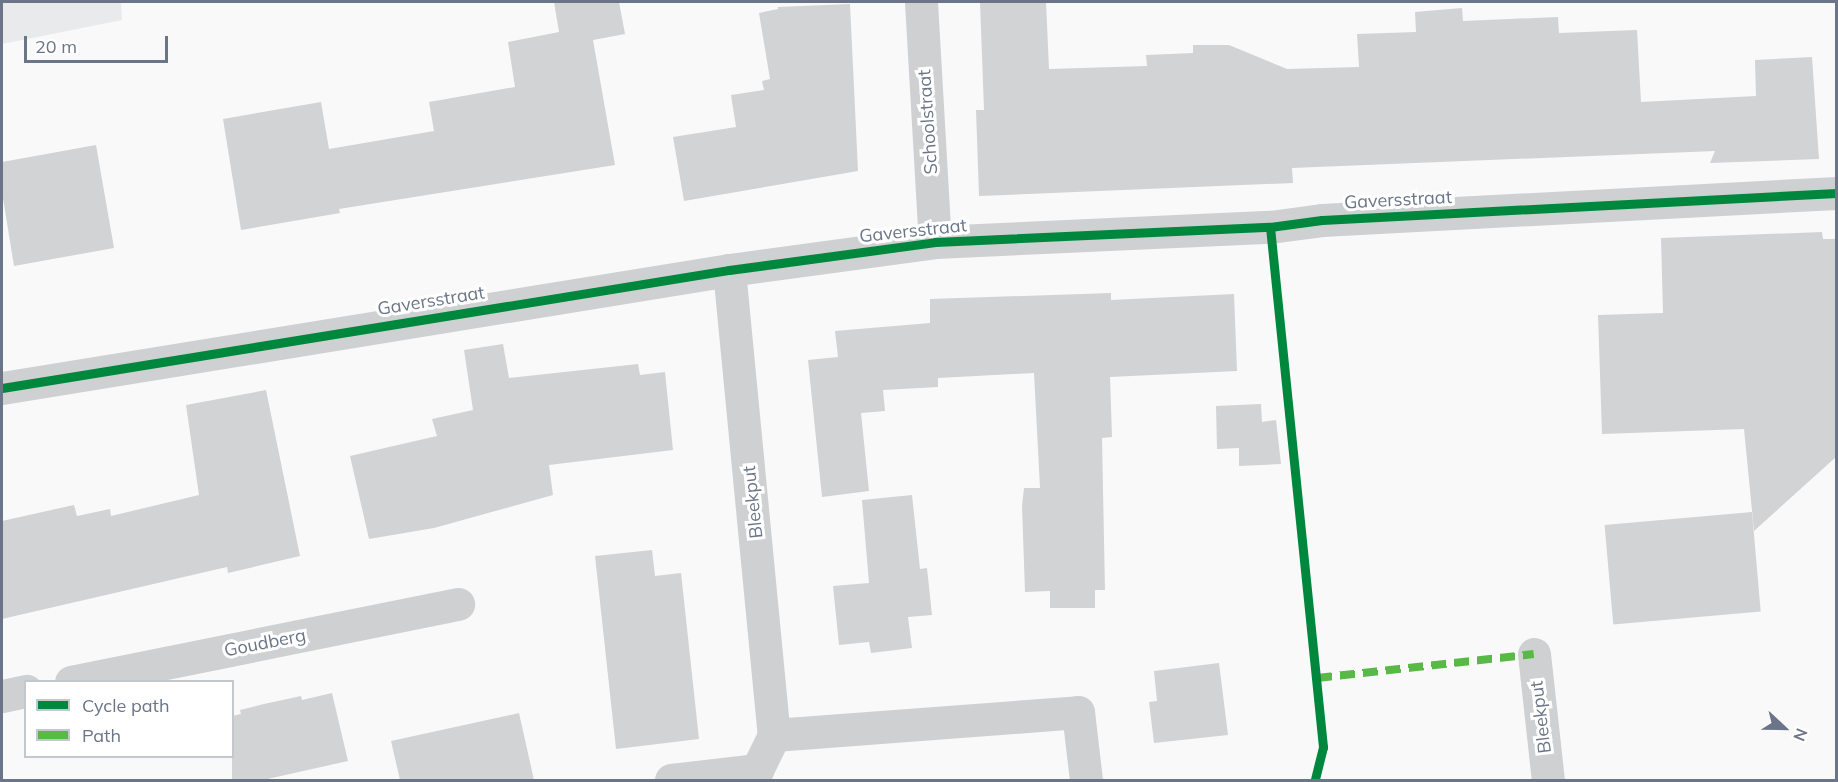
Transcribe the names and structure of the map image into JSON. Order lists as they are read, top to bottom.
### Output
{
  "streets": {
    "street": [
      "Schoolstraat",
      "Gaversstraat",
      "Bleekput",
      "Goudberg"
    ]
  },
  "crossings": [
    ["Schoolstraat", "Gaversstraat"],
    ["Gaversstraat", "Bleekput"]
  ],
  "legend": ["Cycle path", "Path"],
  "scale_bar": "20 m",
  "north": "right"
}
